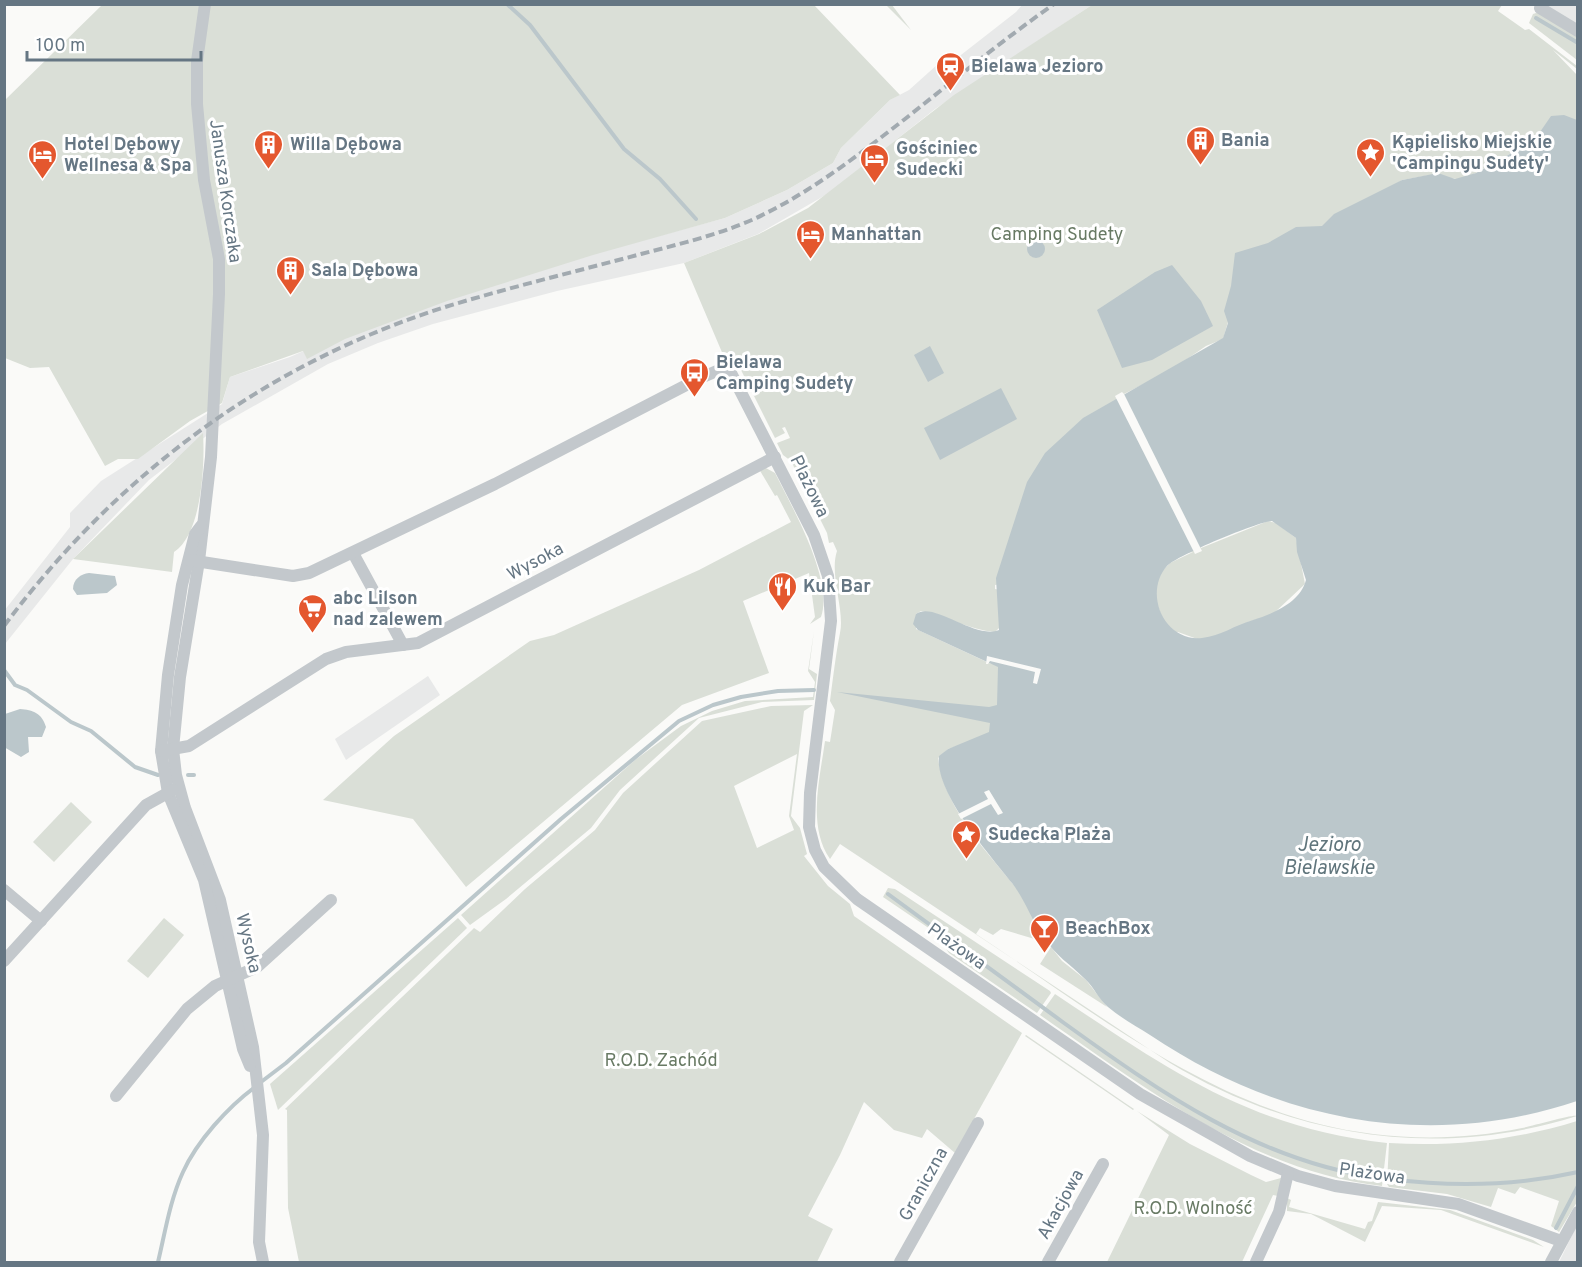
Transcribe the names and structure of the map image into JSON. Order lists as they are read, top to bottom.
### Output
{
  "streets": {
    "street": [
      "Janusza Korczaka",
      "Plażowa",
      "Wysoka",
      "Graniczna",
      "Akacjowa"
    ]
  },
  "crossings": [
    ["Janusza Korczaka", "Wysoka"],
    ["Plażowa", "Wysoka"]
  ],
  "water": ["Jezioro Bielawskie"],
  "parks": ["Camping Sudety", "R.O.D. Zachód", "R.O.D. Wolność"],
  "places": {
    "station": ["Bielawa Jezioro"],
    "building": ["Bania", "Willa Dębowa", "Sala Dębowa"],
    "place": ["Kąpielisko Miejskie 'Campingu Sudety'", "Sudecka Plaża"],
    "hotel": ["Hotel Dębowy Wellnesa & Spa", "Gościniec Sudecki", "Manhattan"],
    "bus stop": ["Bielawa Camping Sudety"],
    "restaurant": ["Kuk Bar"],
    "supermarket": ["abc Lilson nad zalewem"],
    "bar": ["BeachBox"]
  },
  "scale_bar": "100 m"
}
